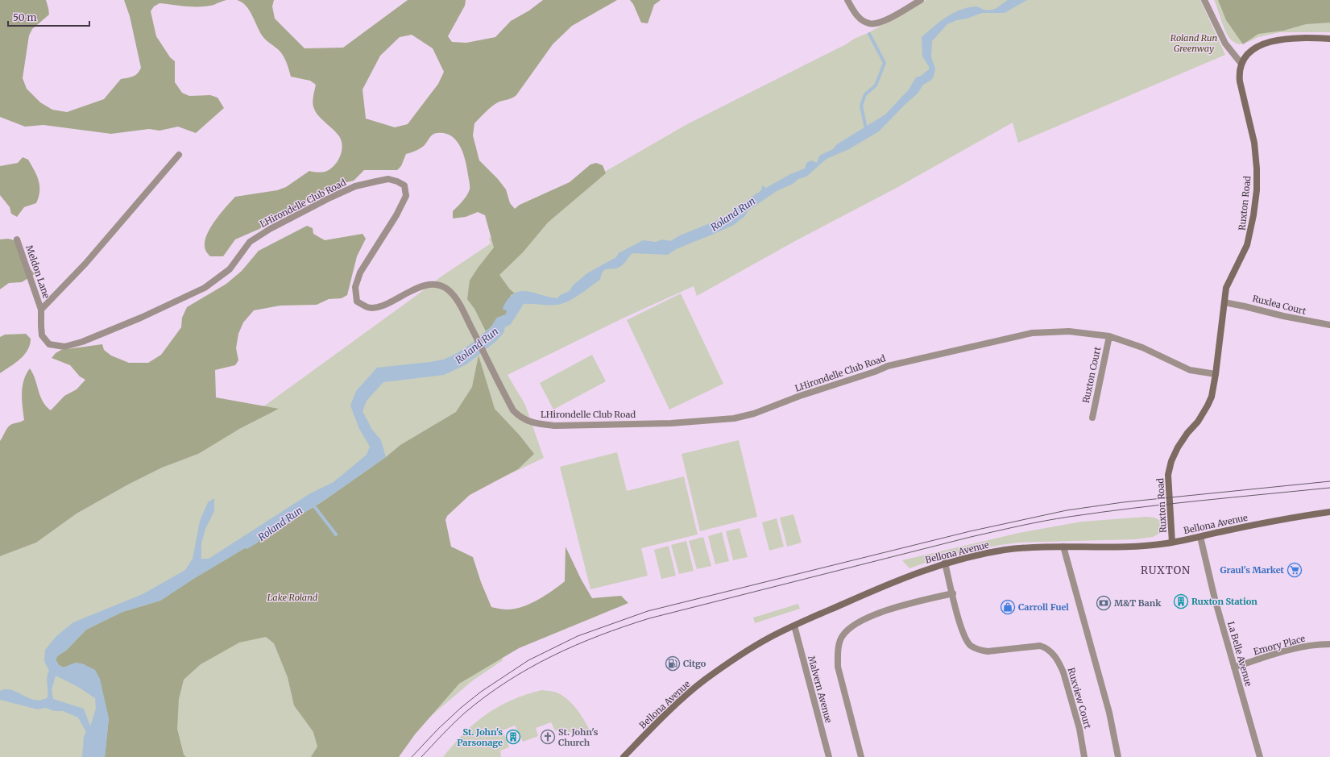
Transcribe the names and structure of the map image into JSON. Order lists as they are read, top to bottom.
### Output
{
  "streets": {
    "street": [
      "LHirondelle Club Road",
      "Ruxton Road",
      "Meldon Lane",
      "Ruxlea Court",
      "Ruxton Court",
      "Bellona Avenue",
      "Emory Place",
      "La Belle Avenue",
      "Malvern Avenue",
      "Ruxview Court"
    ]
  },
  "crossings": [
    ["LHirondelle Club Road", "Ruxton Road"],
    ["LHirondelle Club Road", "Meldon Lane"],
    ["LHirondelle Club Road", "Ruxton Court"],
    ["Ruxton Road", "Ruxlea Court"],
    ["Ruxton Road", "Bellona Avenue"],
    ["Bellona Avenue", "La Belle Avenue"],
    ["Bellona Avenue", "Malvern Avenue"],
    ["Bellona Avenue", "Ruxview Court"],
    ["Emory Place", "La Belle Avenue"]
  ],
  "districts": ["RUXTON"],
  "water": ["Roland Run"],
  "parks": ["Roland Run Greenway", "Lake Roland"],
  "places": {
    "supermarket": ["Graul's Market"],
    "building": ["Ruxton Station", "St. John's Parsonage"],
    "bank": ["M&T Bank"],
    "shop": ["Carroll Fuel"],
    "fuel station": ["Citgo"],
    "church": ["St. John's Church"]
  },
  "scale_bar": "50 m"
}
